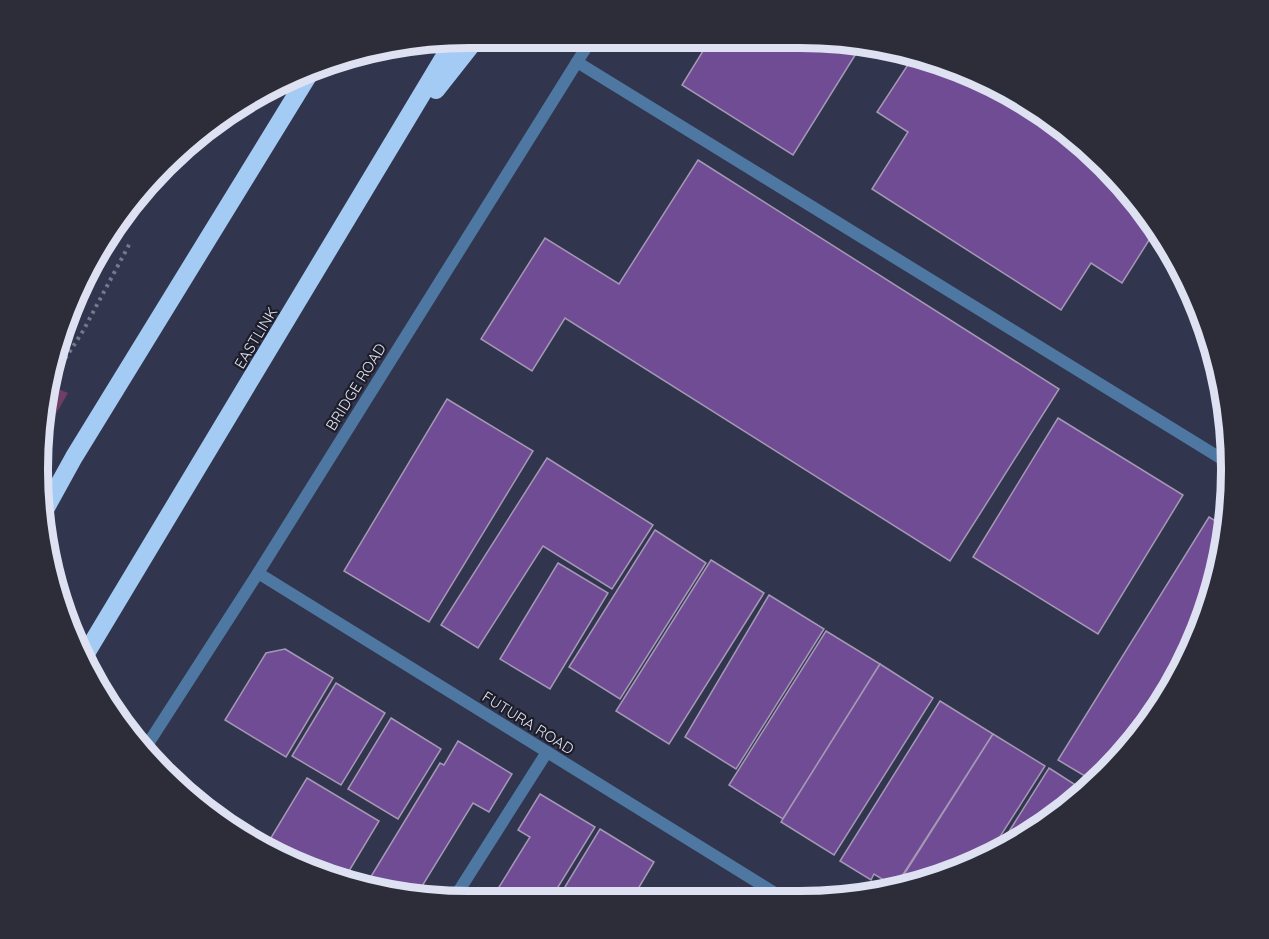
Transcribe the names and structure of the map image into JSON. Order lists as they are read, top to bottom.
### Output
{
  "streets": {
    "highway": ["EASTLINK"],
    "street": ["BRIDGE ROAD", "FUTURA ROAD"]
  },
  "crossings": [
    ["BRIDGE ROAD", "FUTURA ROAD"]
  ]
}
